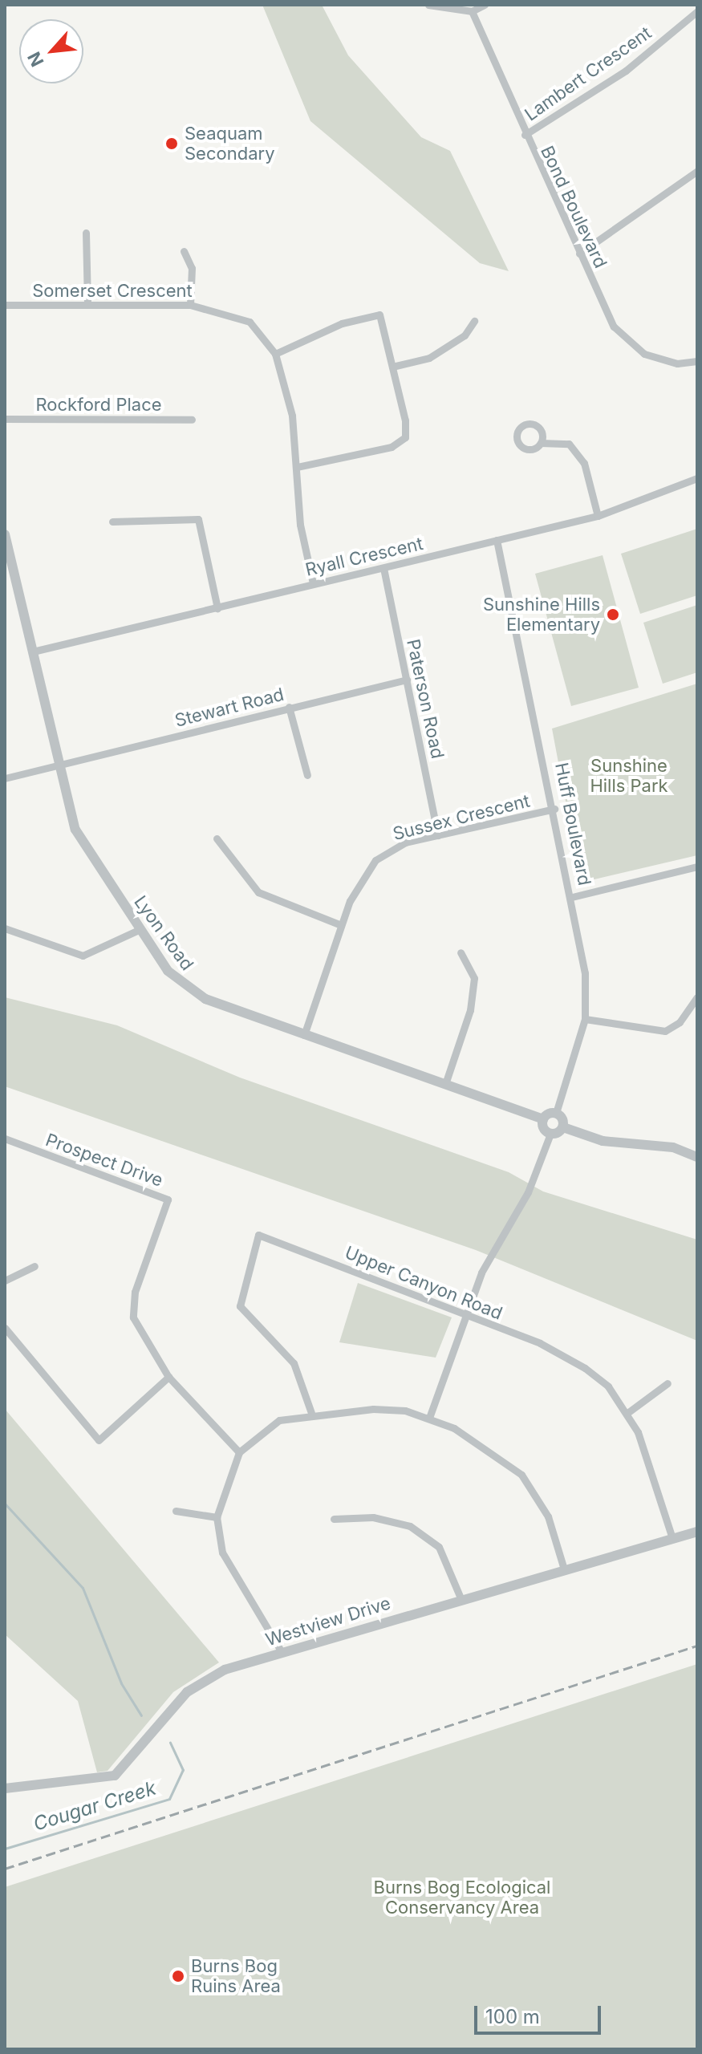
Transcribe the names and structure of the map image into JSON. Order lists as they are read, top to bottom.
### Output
{
  "streets": {
    "street": [
      "Lambert Crescent",
      "Bond Boulevard",
      "Somerset Crescent",
      "Rockford Place",
      "Ryall Crescent",
      "Paterson Road",
      "Stewart Road",
      "Sussex Crescent",
      "Huff Boulevard",
      "Lyon Road",
      "Prospect Drive",
      "Upper Canyon Road",
      "Westview Drive"
    ]
  },
  "crossings": [
    ["Lambert Crescent", "Bond Boulevard"],
    ["Somerset Crescent", "Ryall Crescent"],
    ["Ryall Crescent", "Paterson Road"],
    ["Ryall Crescent", "Huff Boulevard"],
    ["Ryall Crescent", "Lyon Road"],
    ["Paterson Road", "Stewart Road"],
    ["Paterson Road", "Sussex Crescent"],
    ["Stewart Road", "Lyon Road"],
    ["Sussex Crescent", "Huff Boulevard"],
    ["Sussex Crescent", "Lyon Road"],
    ["Upper Canyon Road", "Westview Drive"]
  ],
  "water": ["Cougar Creek"],
  "parks": ["Sunshine Hills Park", "Burns Bog Ecological Conservancy Area"],
  "places": ["Seaquam Secondary", "Sunshine Hills Elementary", "Burns Bog Ruins Area"],
  "scale_bar": "100 m",
  "north": "bottom left"
}
